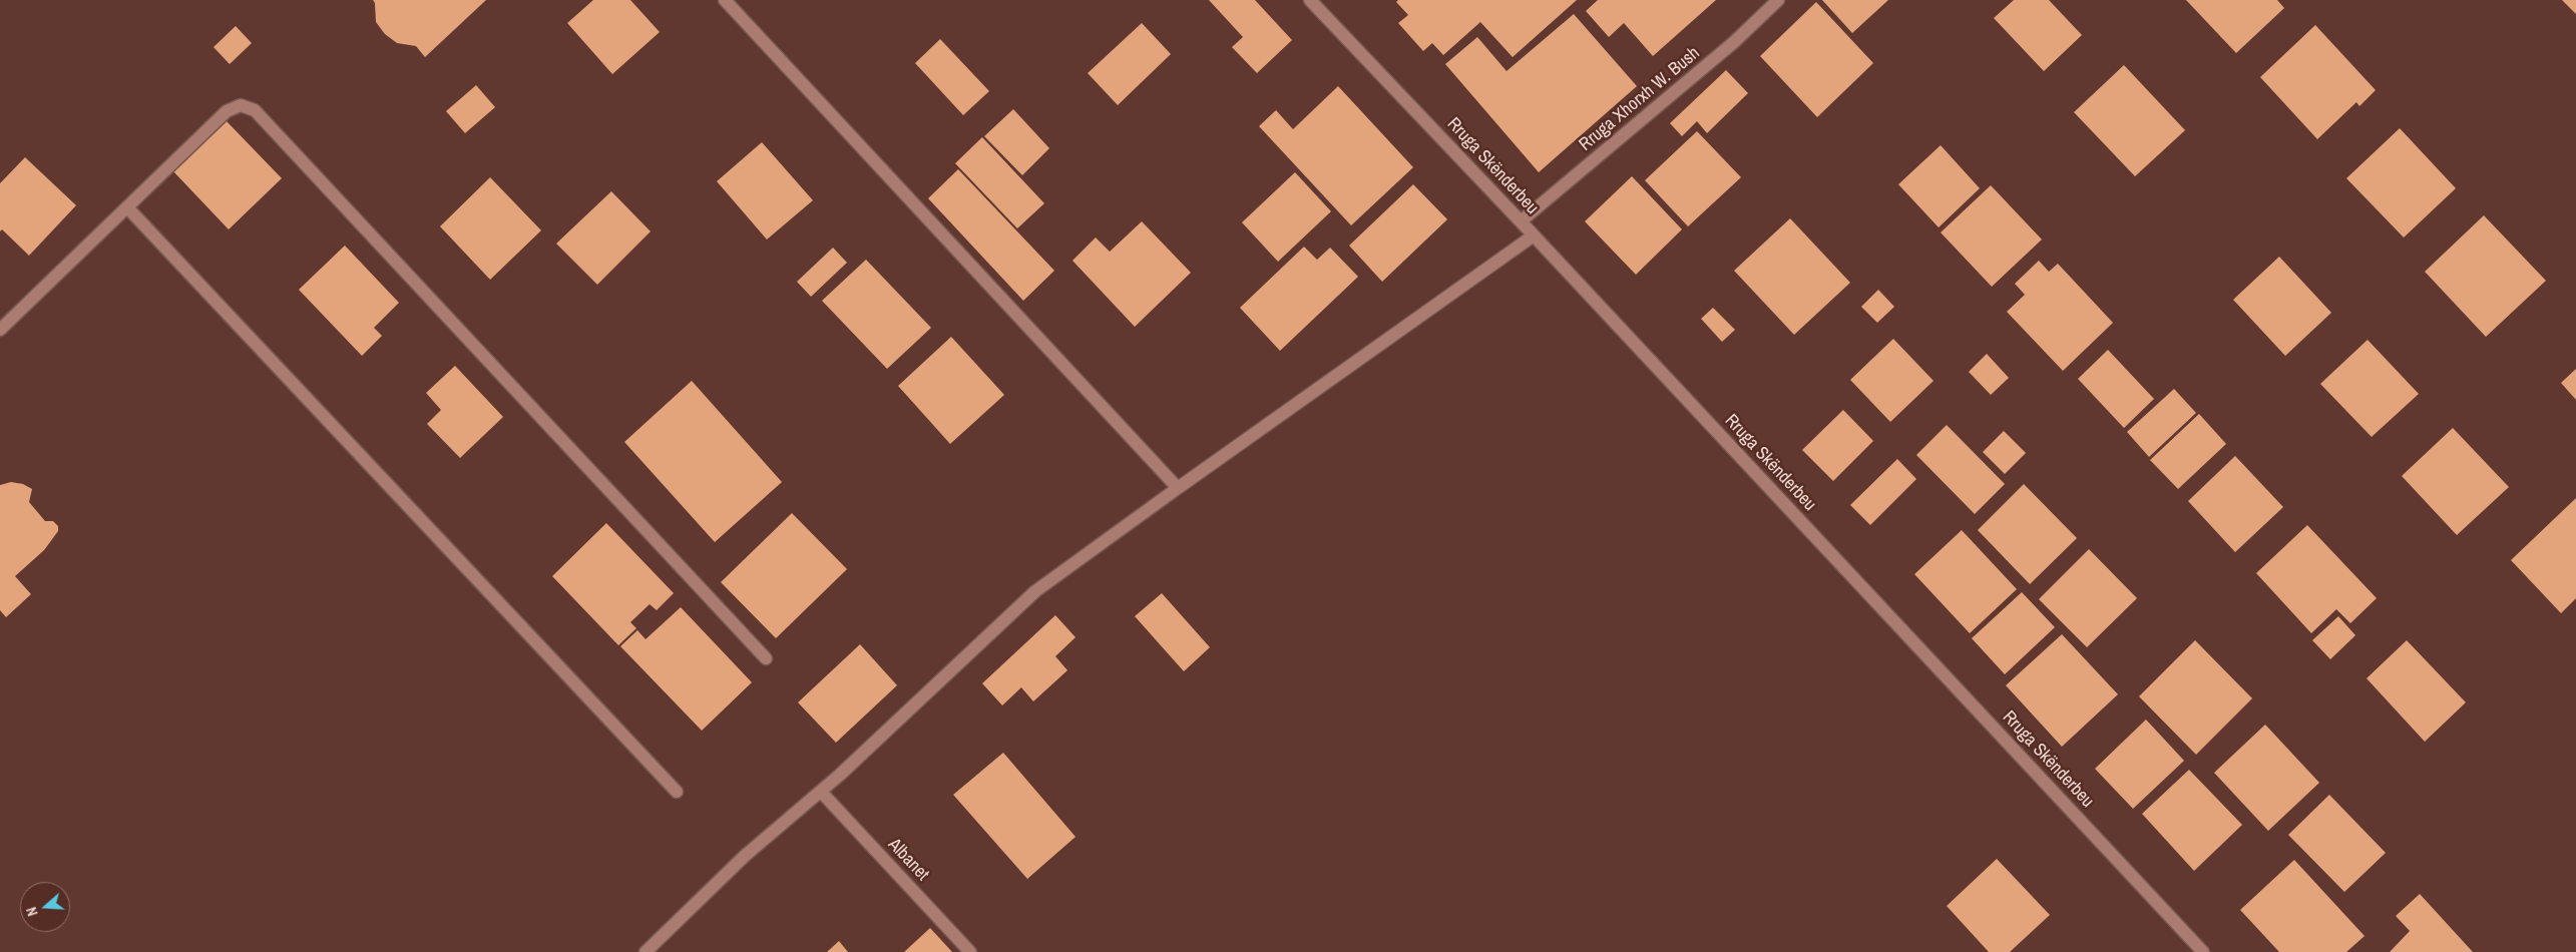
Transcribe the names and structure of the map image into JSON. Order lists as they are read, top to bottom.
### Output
{
  "streets": {
    "street": ["Rruga Xhorxh W. Bush", "Rruga Skënderbeu", "Albanet"]
  },
  "crossings": [
    ["Rruga Xhorxh W. Bush", "Rruga Skënderbeu"]
  ],
  "north": "left"
}
